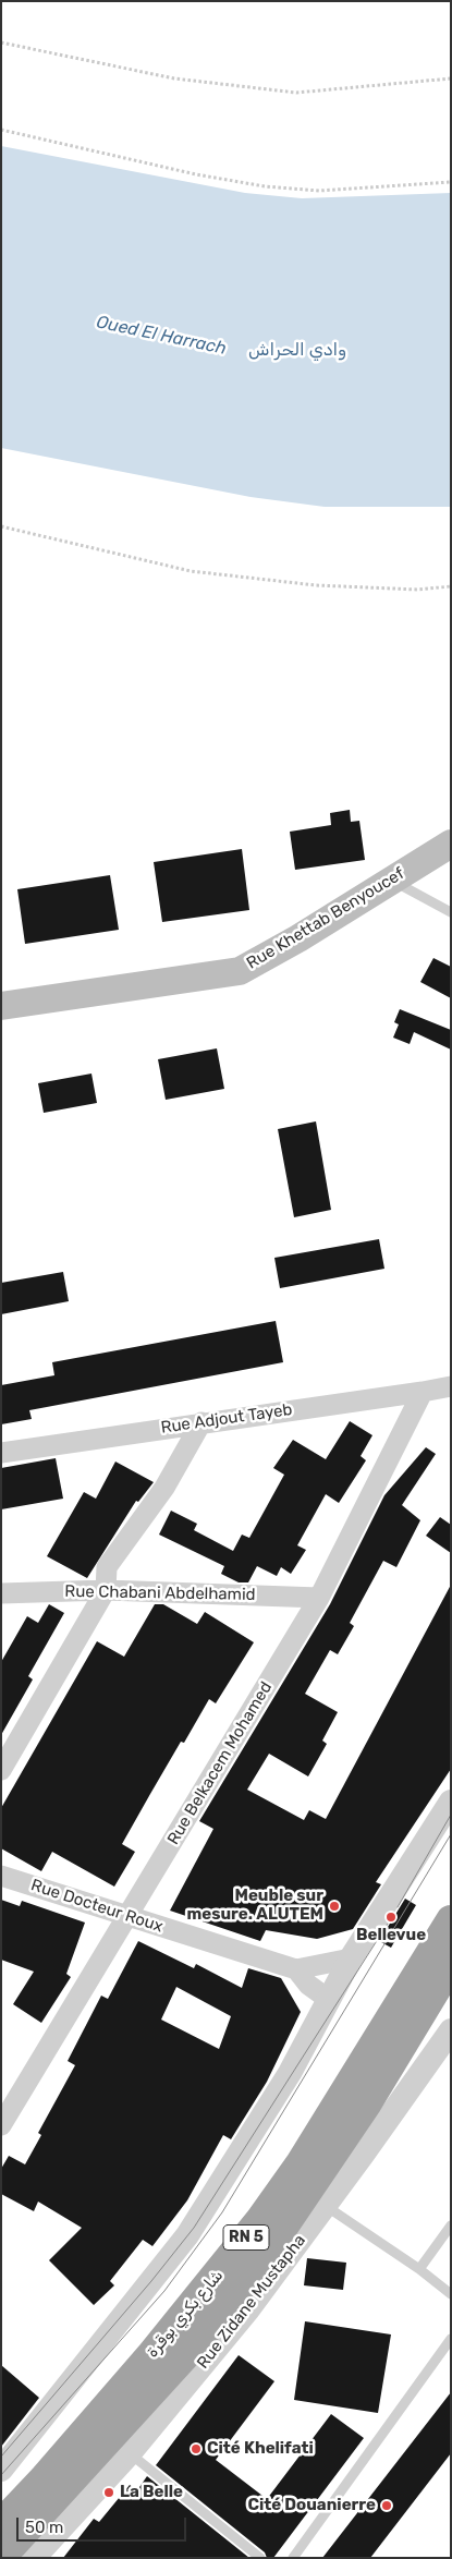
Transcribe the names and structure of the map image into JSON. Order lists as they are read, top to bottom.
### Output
{
  "streets": {
    "highway": ["RN 5", "شارع بكري بوقرة"],
    "main road": ["Rue Khettab Benyoucef"],
    "street": [
      "Rue Adjout Tayeb",
      "Rue Chabani Abdelhamid",
      "Rue Belkacem Mohamed",
      "Rue Docteur Roux",
      "Rue Zidane Mustapha"
    ]
  },
  "crossings": [
    ["Rue Adjout Tayeb", "Rue Belkacem Mohamed"],
    ["Rue Chabani Abdelhamid", "Rue Belkacem Mohamed"],
    ["Rue Belkacem Mohamed", "Rue Docteur Roux"]
  ],
  "water": ["Oued El Harrach", "وادي الحراش"],
  "places": [
    "Meuble sur mesure. ALUTEM",
    "Bellevue",
    "Cité Khelifati",
    "La Belle",
    "Cité Douanierre"
  ],
  "scale_bar": "50 m"
}
